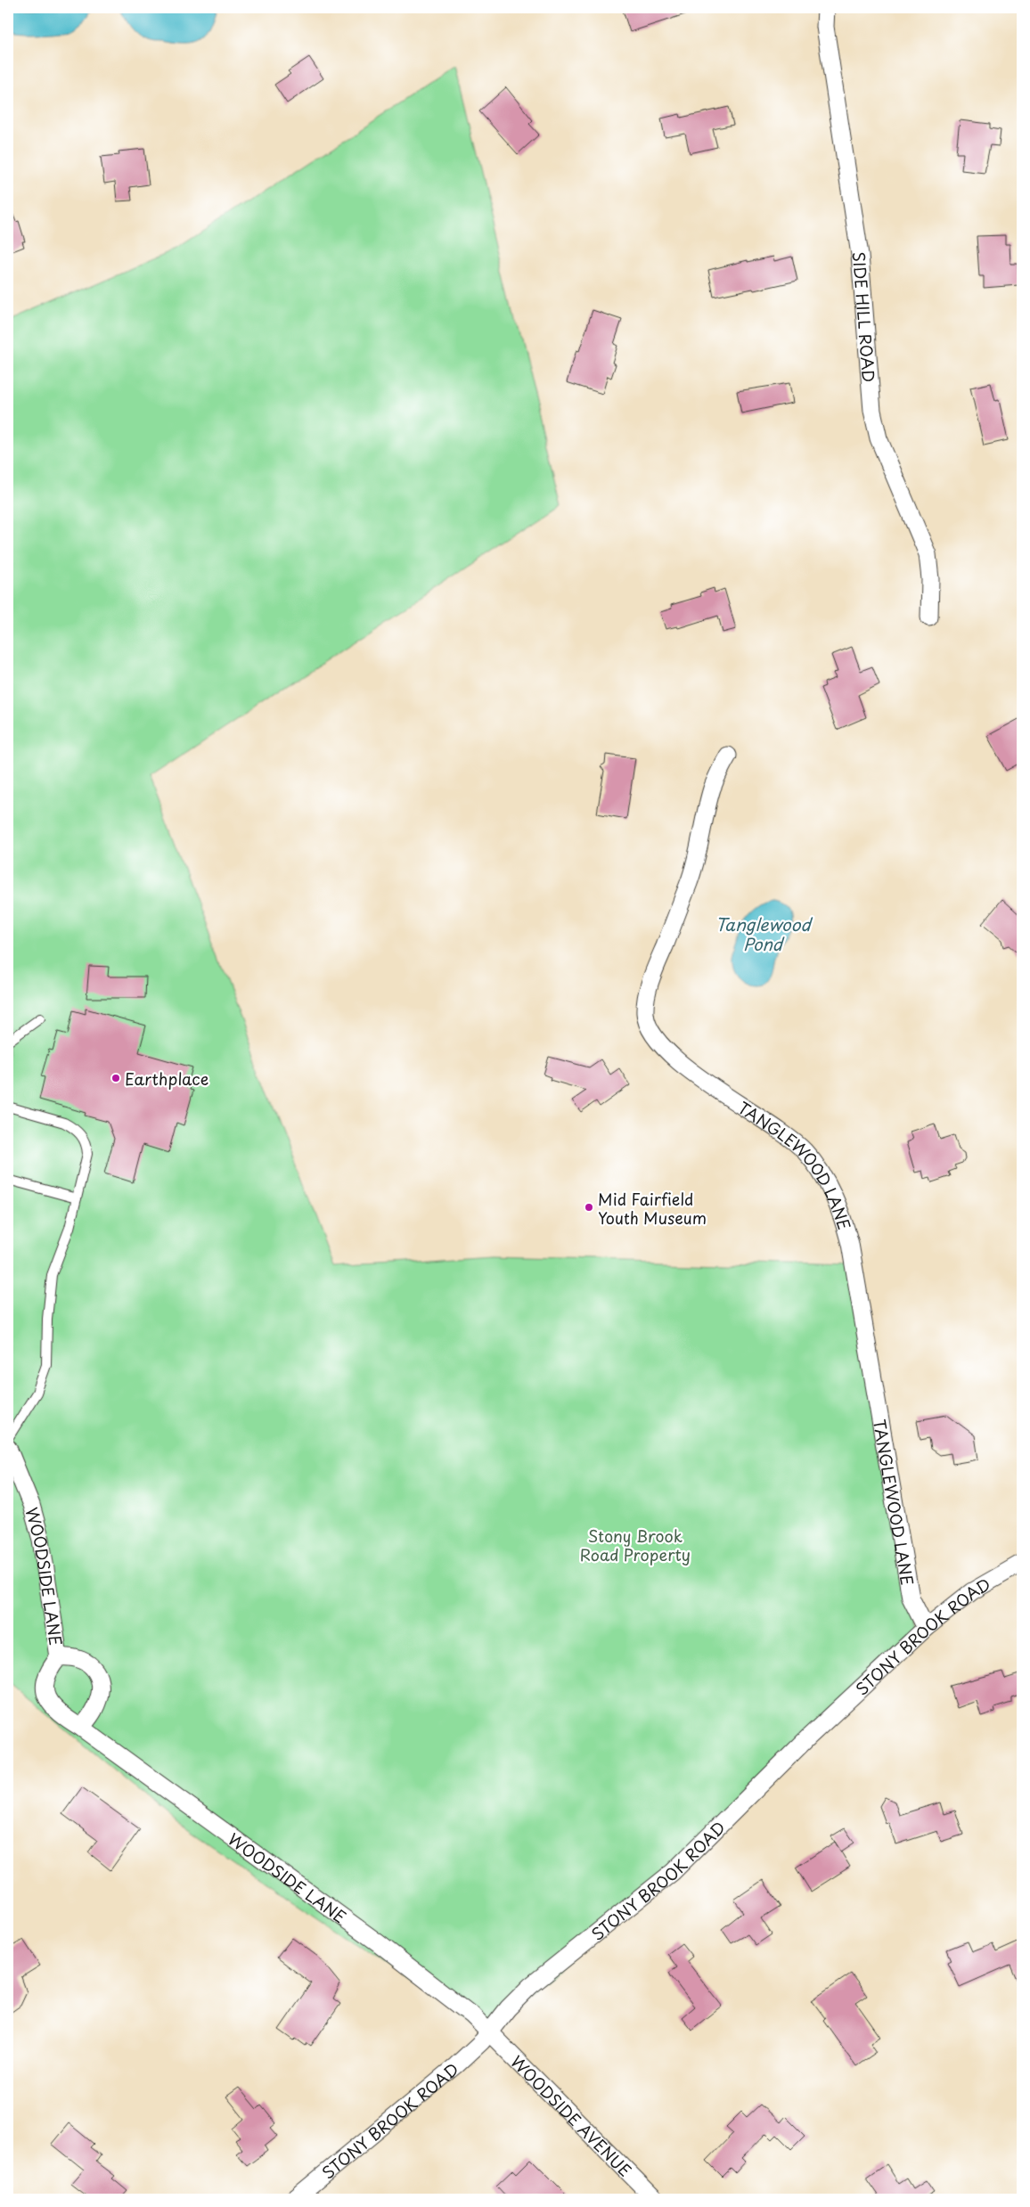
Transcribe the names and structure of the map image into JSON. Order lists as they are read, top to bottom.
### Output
{
  "streets": {
    "street": [
      "SIDE HILL ROAD",
      "TANGLEWOOD LANE",
      "WOODSIDE LANE",
      "STONY BROOK ROAD",
      "WOODSIDE AVENUE"
    ]
  },
  "crossings": [
    ["TANGLEWOOD LANE", "STONY BROOK ROAD"],
    ["WOODSIDE LANE", "STONY BROOK ROAD"],
    ["WOODSIDE LANE", "WOODSIDE AVENUE"],
    ["STONY BROOK ROAD", "WOODSIDE AVENUE"]
  ],
  "water": ["Tanglewood Pond"],
  "parks": ["Stony Brook Road Property"],
  "places": ["Earthplace", "Mid Fairfield Youth Museum"]
}
